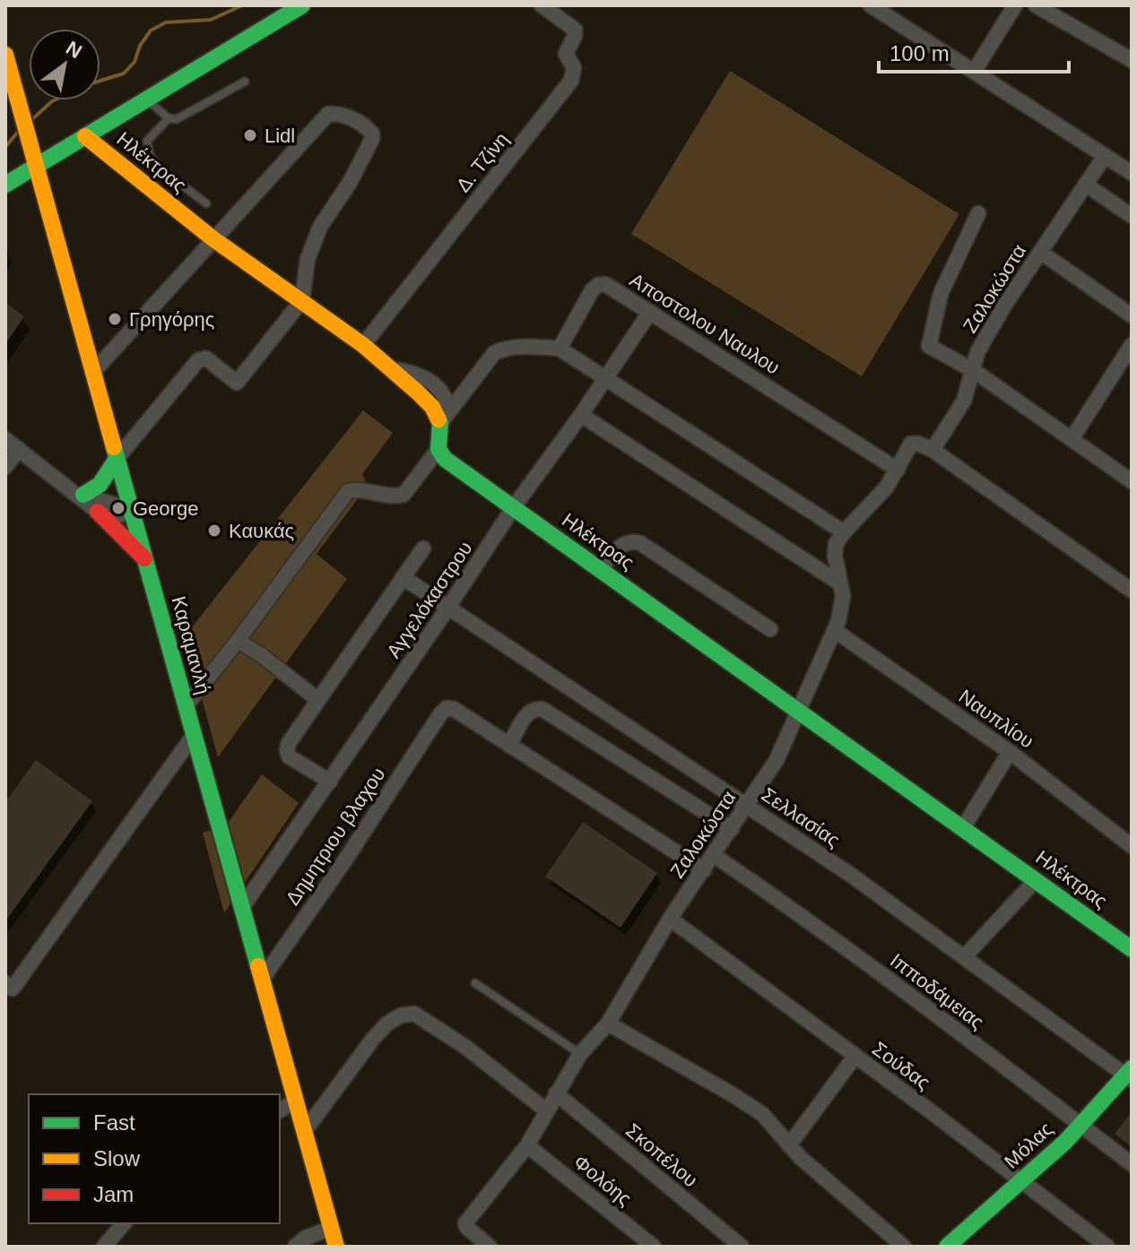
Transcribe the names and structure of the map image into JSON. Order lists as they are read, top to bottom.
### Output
{
  "streets": {
    "main road": ["Ηλέκτρας", "Καραμανλή", "Μόλας"],
    "street": [
      "Δ. Τζίνη",
      "Ζαλοκώστα",
      "Αποστολου Ναυλου",
      "Αγγελόκαστρου",
      "Ναυπλίου",
      "Σελλασίας",
      "Δημητριου βλαχου",
      "Ιπποδάμειας",
      "Σούδας",
      "Σκοπέλου",
      "Φολόης"
    ]
  },
  "crossings": [
    ["Ηλέκτρας", "Δ. Τζίνη"],
    ["Ηλέκτρας", "Ζαλοκώστα"],
    ["Ηλέκτρας", "Αγγελόκαστρου"],
    ["Ζαλοκώστα", "Ναυπλίου"],
    ["Ζαλοκώστα", "Σελλασίας"],
    ["Ζαλοκώστα", "Ιπποδάμειας"],
    ["Ζαλοκώστα", "Σούδας"],
    ["Ζαλοκώστα", "Σκοπέλου"],
    ["Ζαλοκώστα", "Φολόης"],
    ["Αποστολου Ναυλου", "Αγγελόκαστρου"],
    ["Αγγελόκαστρου", "Καραμανλή"],
    ["Αγγελόκαστρου", "Σελλασίας"],
    ["Καραμανλή", "Δημητριου βλαχου"],
    ["Σελλασίας", "Μόλας"],
    ["Ιπποδάμειας", "Μόλας"],
    ["Σούδας", "Μόλας"]
  ],
  "places": [
    "Lidl",
    "Γρηγόρης",
    "George",
    "Καυκάς"
  ],
  "legend": ["Fast", "Slow", "Jam"],
  "scale_bar": "100 m",
  "north": "top right"
}
